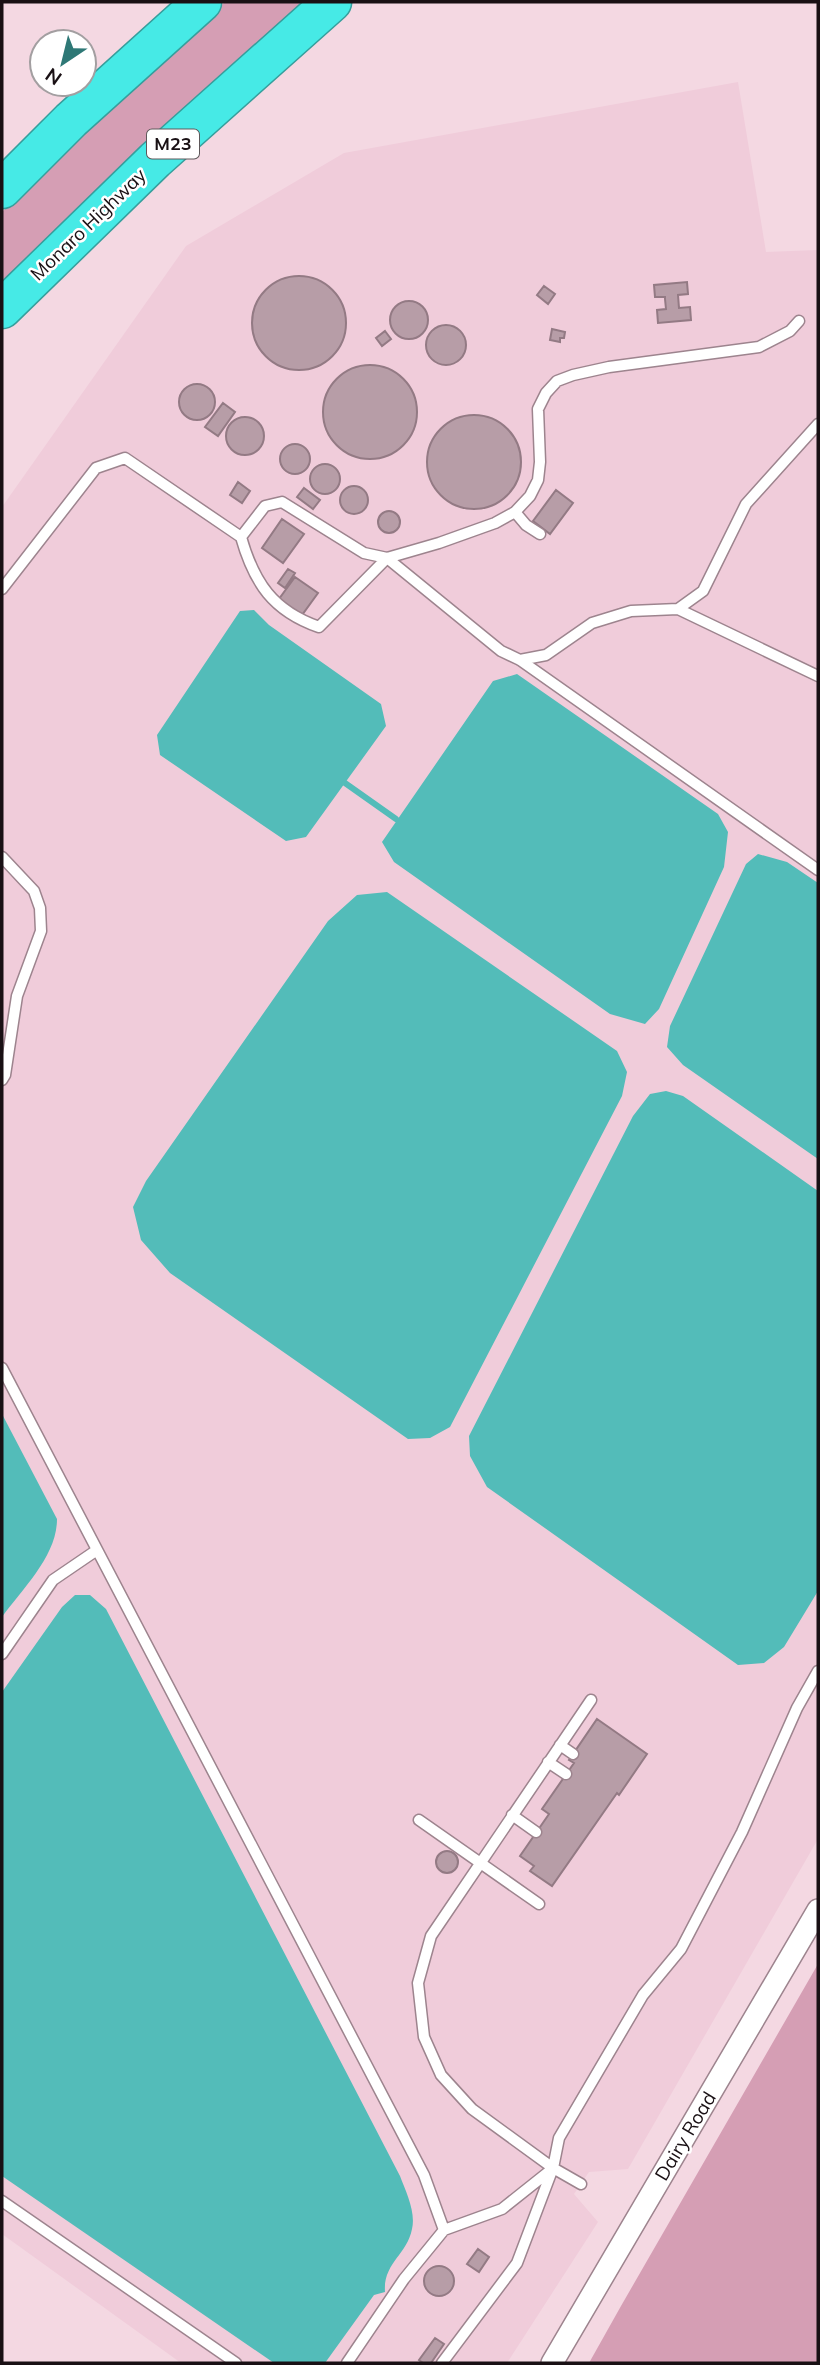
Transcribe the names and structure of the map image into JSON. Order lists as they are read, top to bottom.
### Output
{
  "streets": {
    "highway": ["M23", "Monaro Highway"],
    "street": ["Dairy Road"]
  },
  "north": "bottom left"
}
